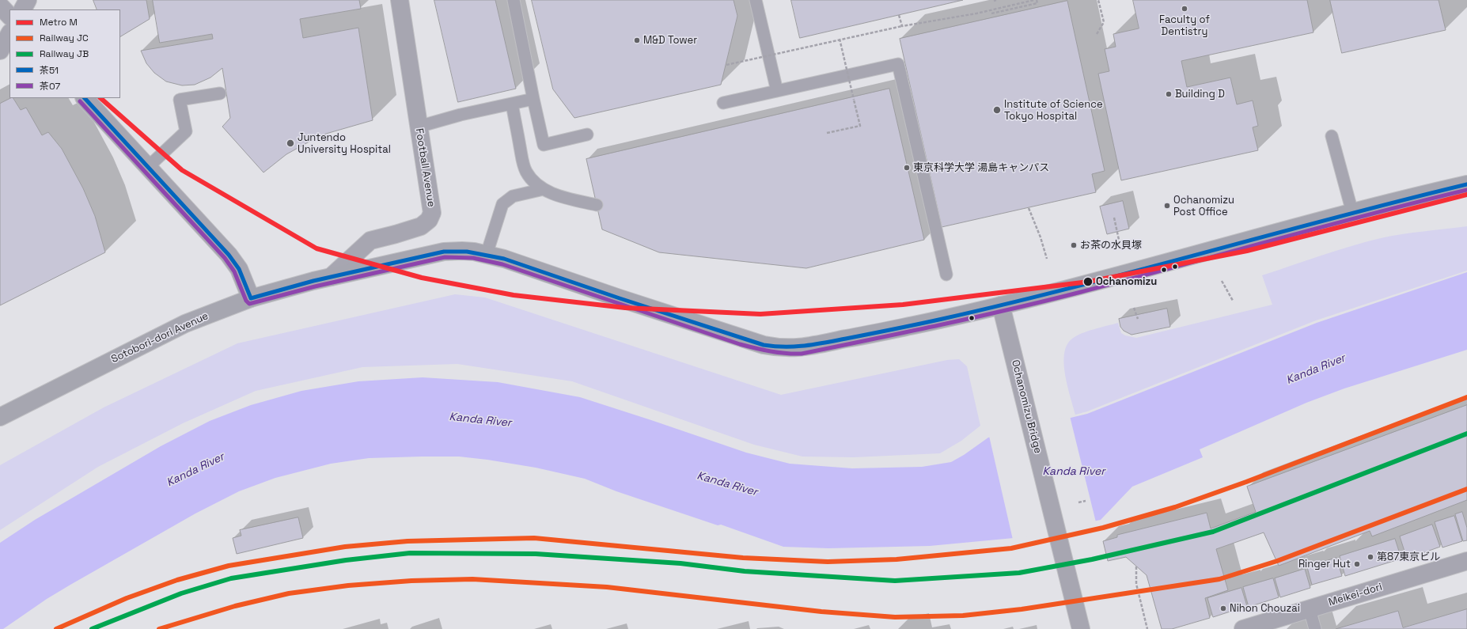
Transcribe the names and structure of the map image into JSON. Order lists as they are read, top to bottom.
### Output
{
  "streets": {
    "main road": ["Sotobori-dori Avenue"],
    "street": ["Football Avenue", "Ochanomizu Bridge", "Meikei-dori"]
  },
  "crossings": [
    ["Football Avenue", "Sotobori-dori Avenue"],
    ["Sotobori-dori Avenue", "Ochanomizu Bridge"]
  ],
  "water": ["Kanda River"],
  "places": [
    "Faculty of Dentistry",
    "M&D Tower",
    "Building D",
    "Institute of Science Tokyo Hospital",
    "Juntendo University Hospital",
    "東京科学大学 湯島キャンパス",
    "Ochanomizu Post Office",
    "お茶の水貝塚",
    "Ochanomizu",
    "第87東京ビル",
    "Ringer Hut",
    "Nihon Chouzai"
  ],
  "lines": [
    "metro line M",
    "transit line 茶51",
    "transit line 茶07",
    "rail line JC",
    "rail line JB"
  ],
  "legend": [
    "Metro M",
    "Railway JC",
    "Railway JB",
    "茶51",
    "茶07"
  ]
}
